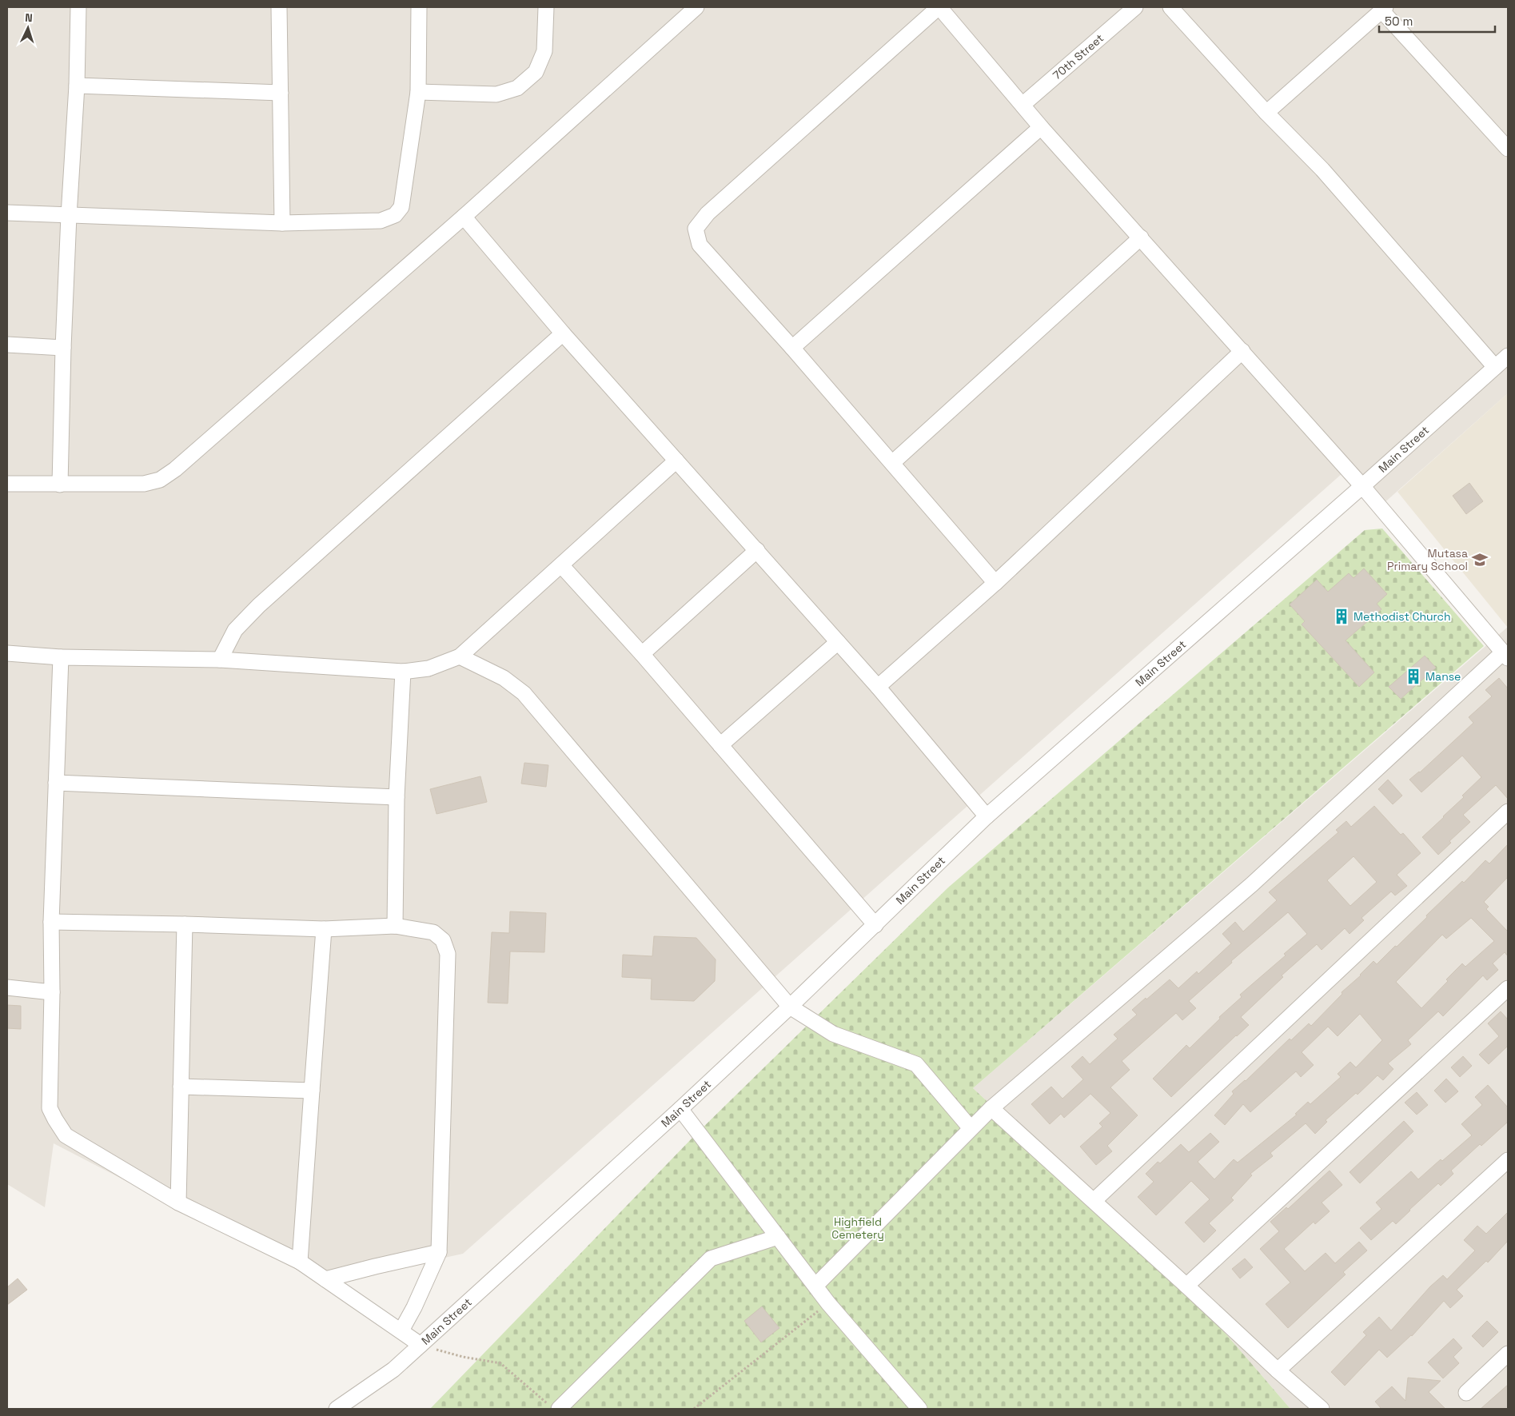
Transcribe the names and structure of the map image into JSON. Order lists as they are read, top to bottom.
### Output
{
  "streets": {
    "street": ["70th Street", "Main Street"]
  },
  "parks": ["Highfield Cemetery"],
  "places": {
    "school or university": ["Mutasa Primary School"],
    "building": ["Methodist Church", "Manse"]
  },
  "scale_bar": "50 m",
  "north": "top"
}
